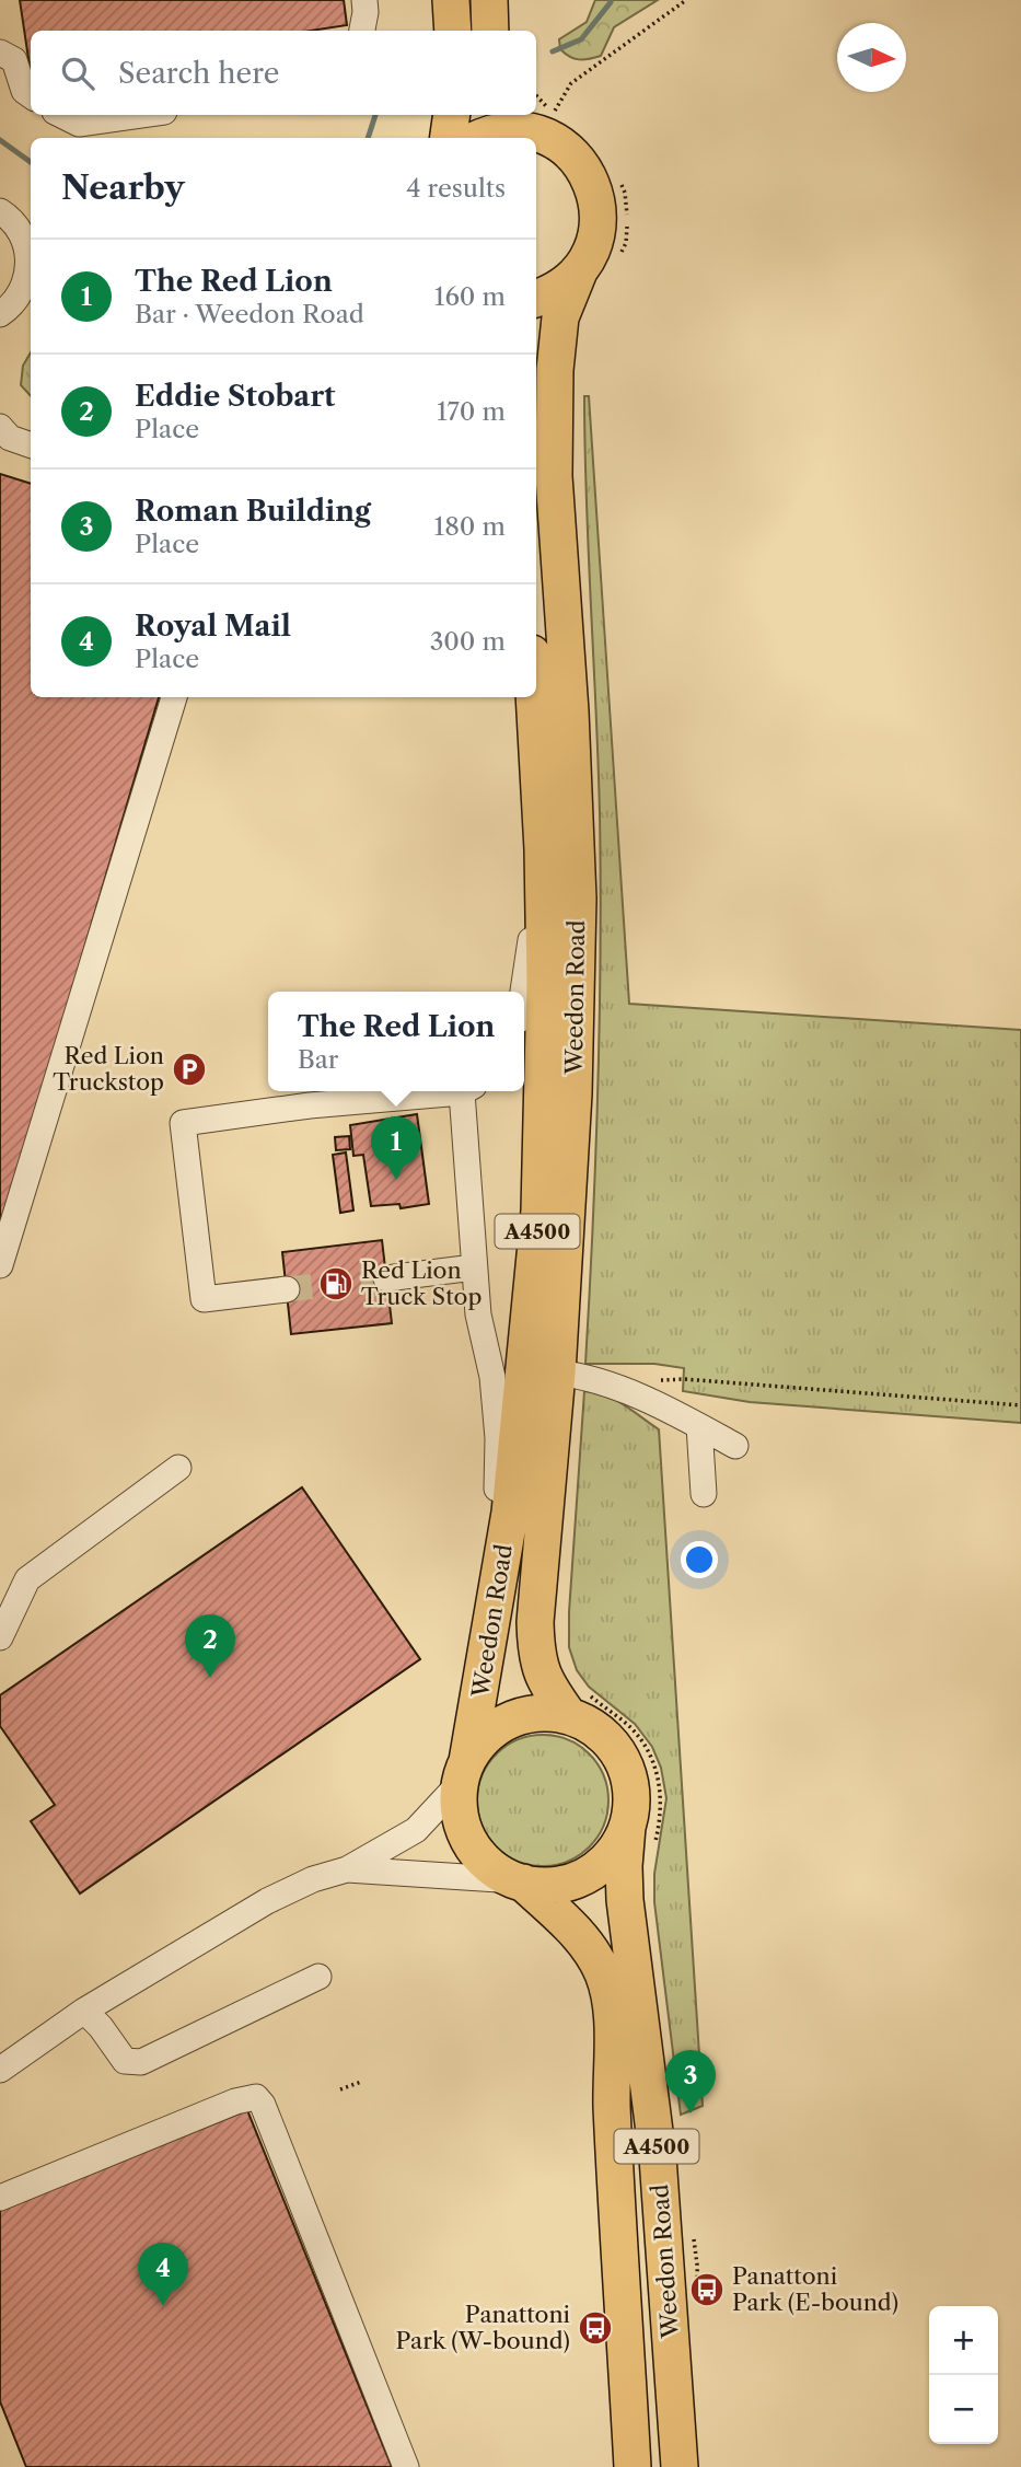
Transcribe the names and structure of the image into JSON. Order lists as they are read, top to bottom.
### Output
{
  "streets": {
    "highway": ["Weedon Road", "A4500"]
  },
  "crossings": [
    ["Weedon Road", "A4500"]
  ],
  "places": {
    "parking": ["Red Lion Truckstop"],
    "fuel station": ["Red Lion Truck Stop"],
    "bus stop": ["Panattoni Park (E-bound)", "Panattoni Park (W-bound)"]
  },
  "north": "right",
  "page": {
    "search": "Search here",
    "heading": ["Nearby", "4 results"],
    "list": [
      {
        "mark": "1",
        "name": "The Red Lion",
        "note": "Bar · Weedon Road",
        "value": "160 m"
      },
      {
        "mark": "2",
        "name": "Eddie Stobart",
        "note": "Place",
        "value": "170 m"
      },
      {
        "mark": "3",
        "name": "Roman Building",
        "note": "Place",
        "value": "180 m"
      },
      {
        "mark": "4",
        "name": "Royal Mail",
        "note": "Place",
        "value": "300 m"
      }
    ],
    "popup": ["The Red Lion", "Bar"],
    "pins": [
      "1",
      "2",
      "3",
      "4"
    ],
    "map_buttons": ["+", "−"]
  }
}
